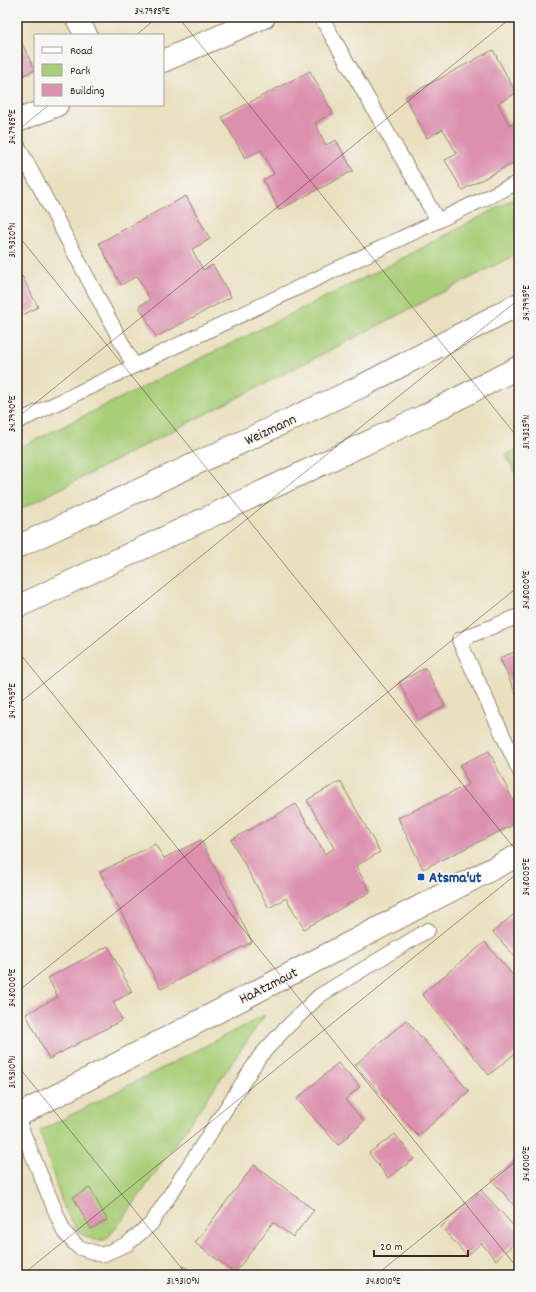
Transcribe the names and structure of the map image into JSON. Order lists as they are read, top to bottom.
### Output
{
  "streets": {
    "main road": ["Weizmann", "HaAtzmaut"]
  },
  "places": {
    "transit": ["Atsma'ut"]
  },
  "legend": ["Road", "Park", "Building"],
  "scale_bar": "20 m",
  "coordinates": [
    "34.7985°E",
    "31.9320°N",
    "34.7995°E",
    "34.7990°E",
    "31.9325°N",
    "34.8000°E",
    "34.8005°E",
    "31.9310°N",
    "34.8010°E"
  ]
}
